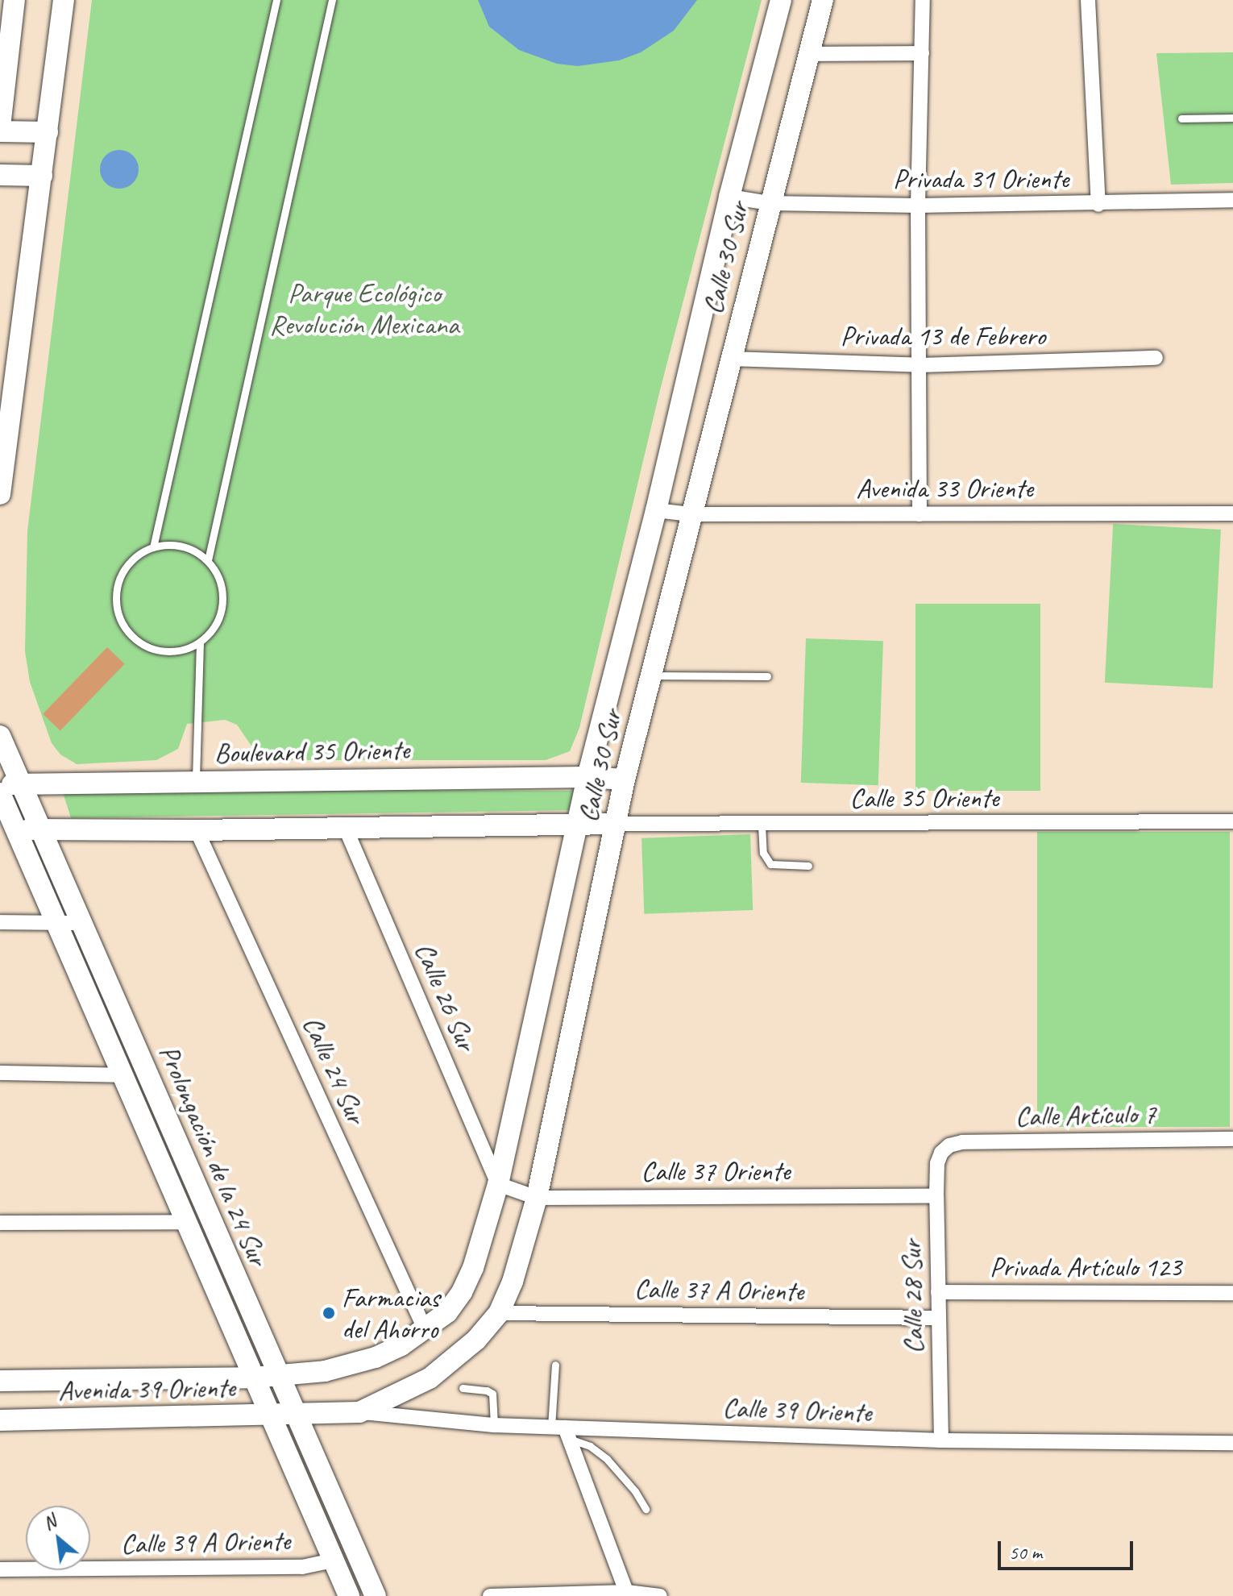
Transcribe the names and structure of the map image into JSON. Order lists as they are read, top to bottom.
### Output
{
  "streets": {
    "main road": [
      "Calle 30 Sur",
      "Boulevard 35 Oriente",
      "Prolongación de la 24 Sur",
      "Avenida 39 Oriente"
    ],
    "street": [
      "Privada 31 Oriente",
      "Privada 13 de Febrero",
      "Avenida 33 Oriente",
      "Calle 35 Oriente",
      "Calle 26 Sur",
      "Calle 24 Sur",
      "Calle Artículo 7",
      "Calle 37 Oriente",
      "Privada Artículo 123",
      "Calle 37 A Oriente",
      "Calle 28 Sur",
      "Calle 39 Oriente",
      "Calle 39 A Oriente"
    ]
  },
  "crossings": [
    ["Privada 31 Oriente", "Calle 30 Sur"],
    ["Calle 30 Sur", "Privada 13 de Febrero"],
    ["Calle 30 Sur", "Avenida 33 Oriente"],
    ["Calle 30 Sur", "Boulevard 35 Oriente"],
    ["Calle 30 Sur", "Calle 35 Oriente"],
    ["Calle 30 Sur", "Calle 26 Sur"],
    ["Calle 30 Sur", "Calle 24 Sur"],
    ["Calle 30 Sur", "Prolongación de la 24 Sur"],
    ["Calle 30 Sur", "Calle 37 Oriente"],
    ["Calle 30 Sur", "Calle 37 A Oriente"],
    ["Calle 30 Sur", "Avenida 39 Oriente"],
    ["Calle 30 Sur", "Calle 39 Oriente"],
    ["Boulevard 35 Oriente", "Prolongación de la 24 Sur"],
    ["Calle 26 Sur", "Calle 37 Oriente"],
    ["Calle Artículo 7", "Calle 28 Sur"],
    ["Prolongación de la 24 Sur", "Avenida 39 Oriente"],
    ["Prolongación de la 24 Sur", "Calle 39 A Oriente"],
    ["Calle 37 Oriente", "Calle 28 Sur"],
    ["Privada Artículo 123", "Calle 28 Sur"],
    ["Calle 37 A Oriente", "Calle 28 Sur"],
    ["Calle 28 Sur", "Calle 39 Oriente"]
  ],
  "parks": ["Parque Ecológico Revolución Mexicana"],
  "places": ["Farmacias del Ahorro"],
  "scale_bar": "50 m",
  "north": "top left"
}
